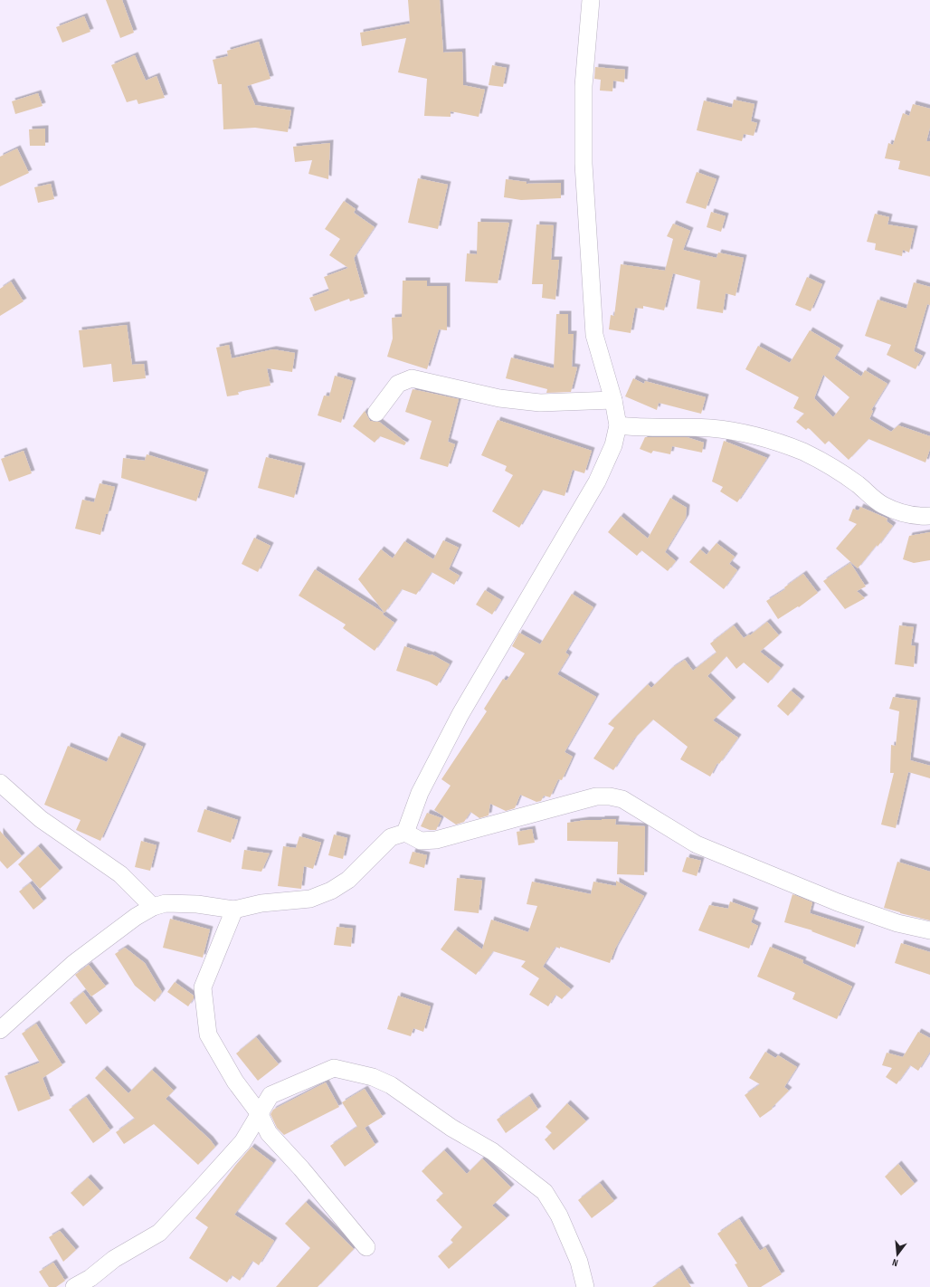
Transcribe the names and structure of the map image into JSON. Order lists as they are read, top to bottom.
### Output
{
  "north": "bottom"
}
